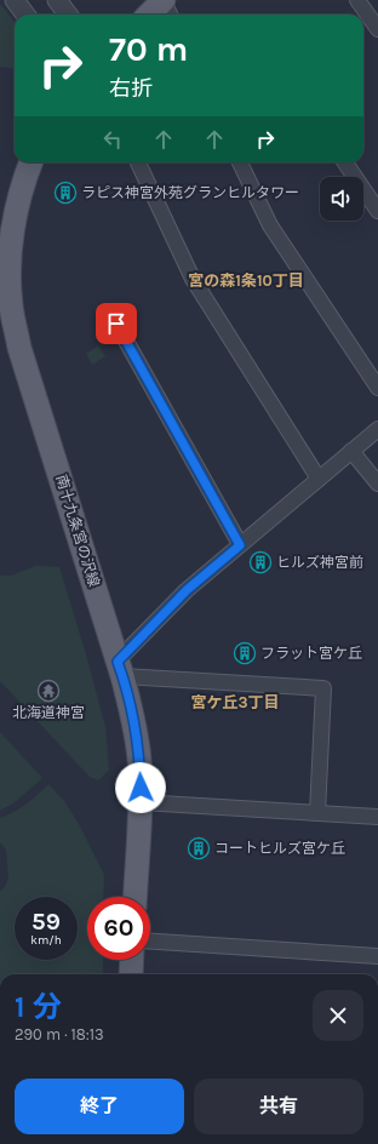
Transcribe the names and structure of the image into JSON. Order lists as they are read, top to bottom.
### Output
{
  "streets": {
    "main road": ["南十九条宮の沢線"]
  },
  "districts": ["宮の森1条10丁目", "宮ケ丘3丁目"],
  "places": {
    "building": [
      "ラピス神宮外苑グランヒルタワー",
      "ヒルズ神宮前",
      "フラット宮ケ丘",
      "コートヒルズ宮ケ丘"
    ],
    "temple": ["北海道神宮"]
  },
  "page": {
    "turn": ["70 m", "右折"],
    "speed": "59 km/h",
    "limit": "60",
    "heading": ["1 分", "290 m · 18:13"],
    "buttons": ["終了", "共有"]
  }
}
